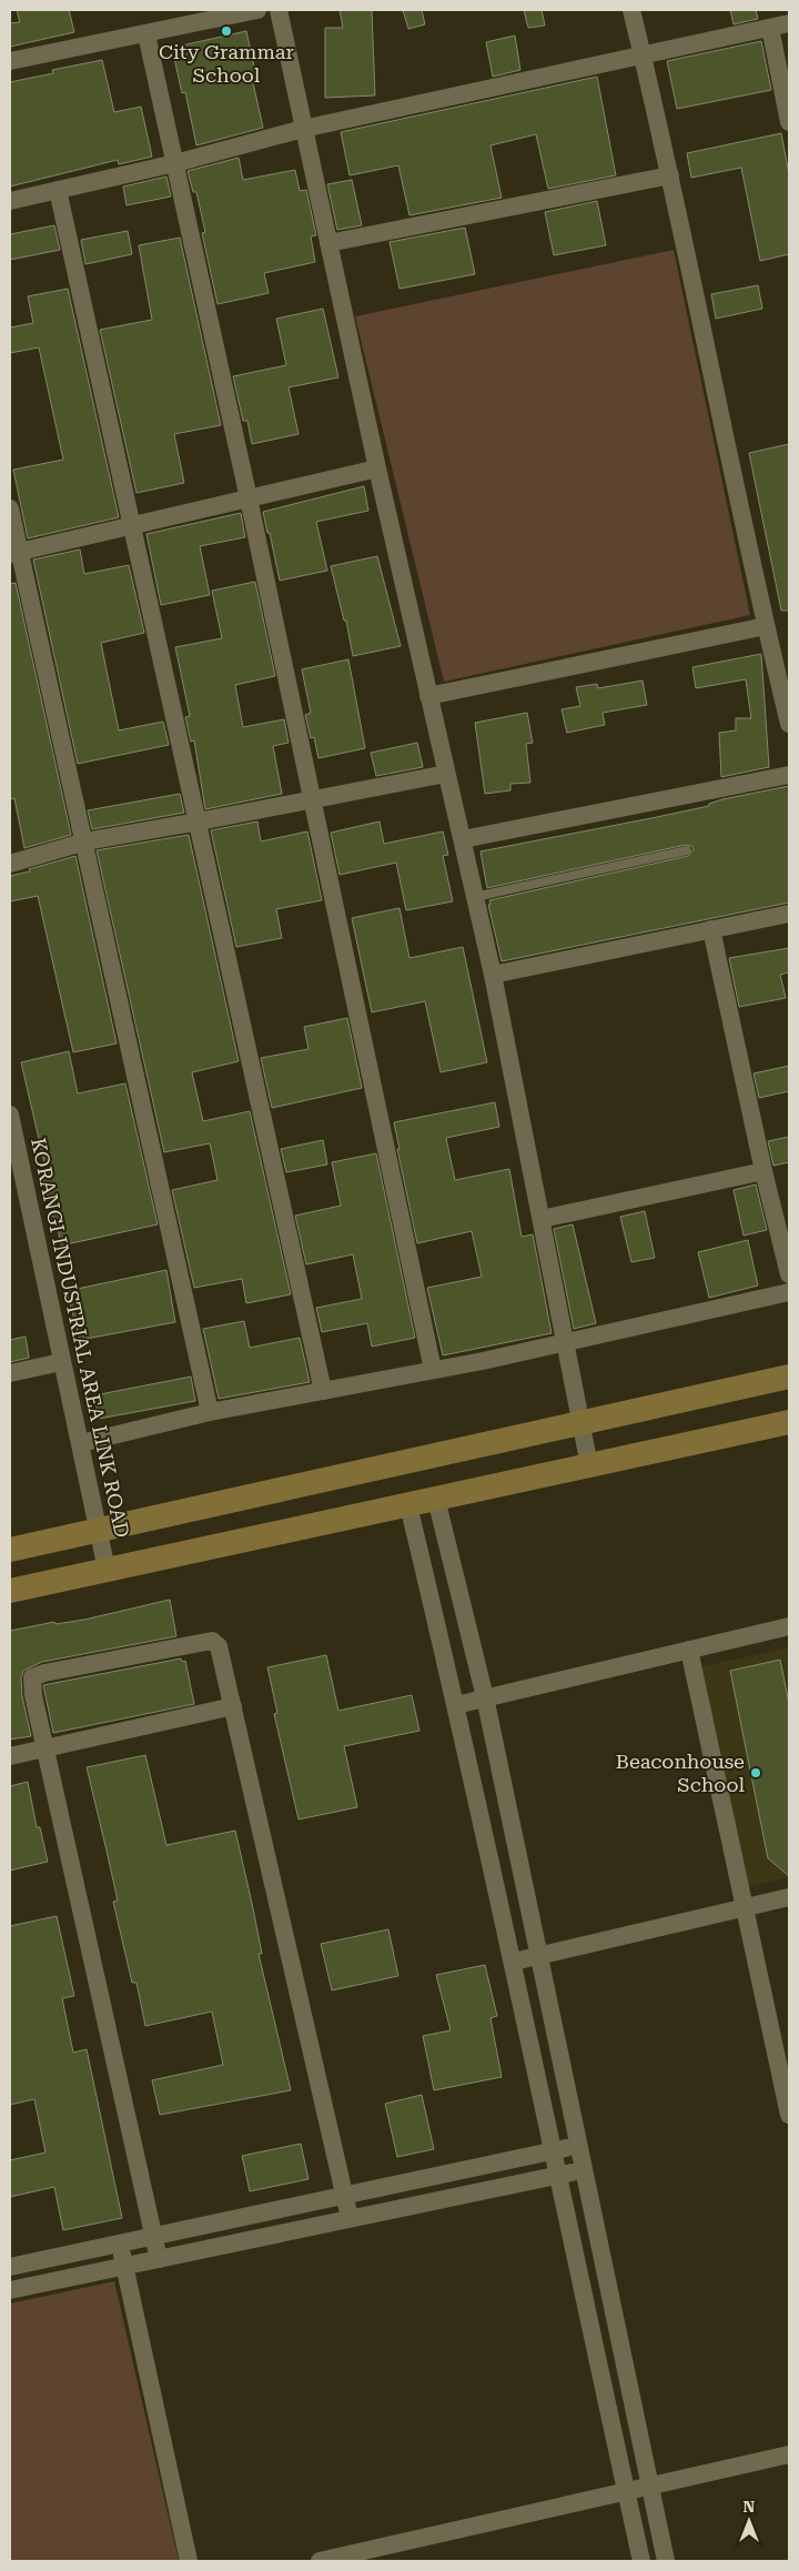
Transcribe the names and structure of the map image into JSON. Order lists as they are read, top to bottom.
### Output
{
  "streets": {
    "street": ["KORANGI INDUSTRIAL AREA LINK ROAD"]
  },
  "places": ["City Grammar School", "Beaconhouse School"],
  "north": "top"
}
